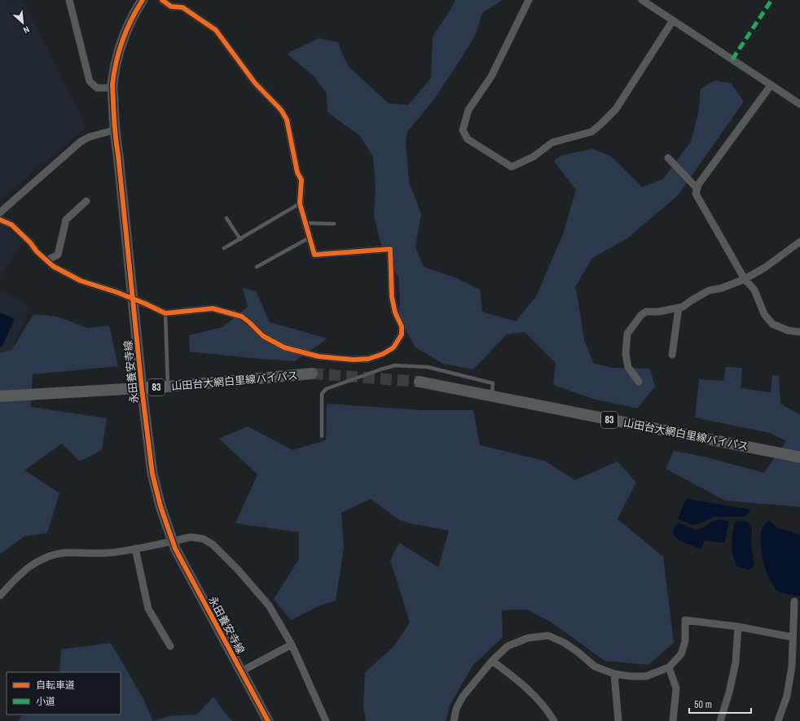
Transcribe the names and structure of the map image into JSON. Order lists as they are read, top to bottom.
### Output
{
  "streets": {
    "main road": ["山田台大網白里線バイパス", "83"],
    "street": ["永田養安寺線"]
  },
  "crossings": [
    ["永田養安寺線", "山田台大網白里線バイパス"]
  ],
  "legend": ["自転車道", "小道"],
  "scale_bar": "50 m",
  "north": "bottom right"
}
